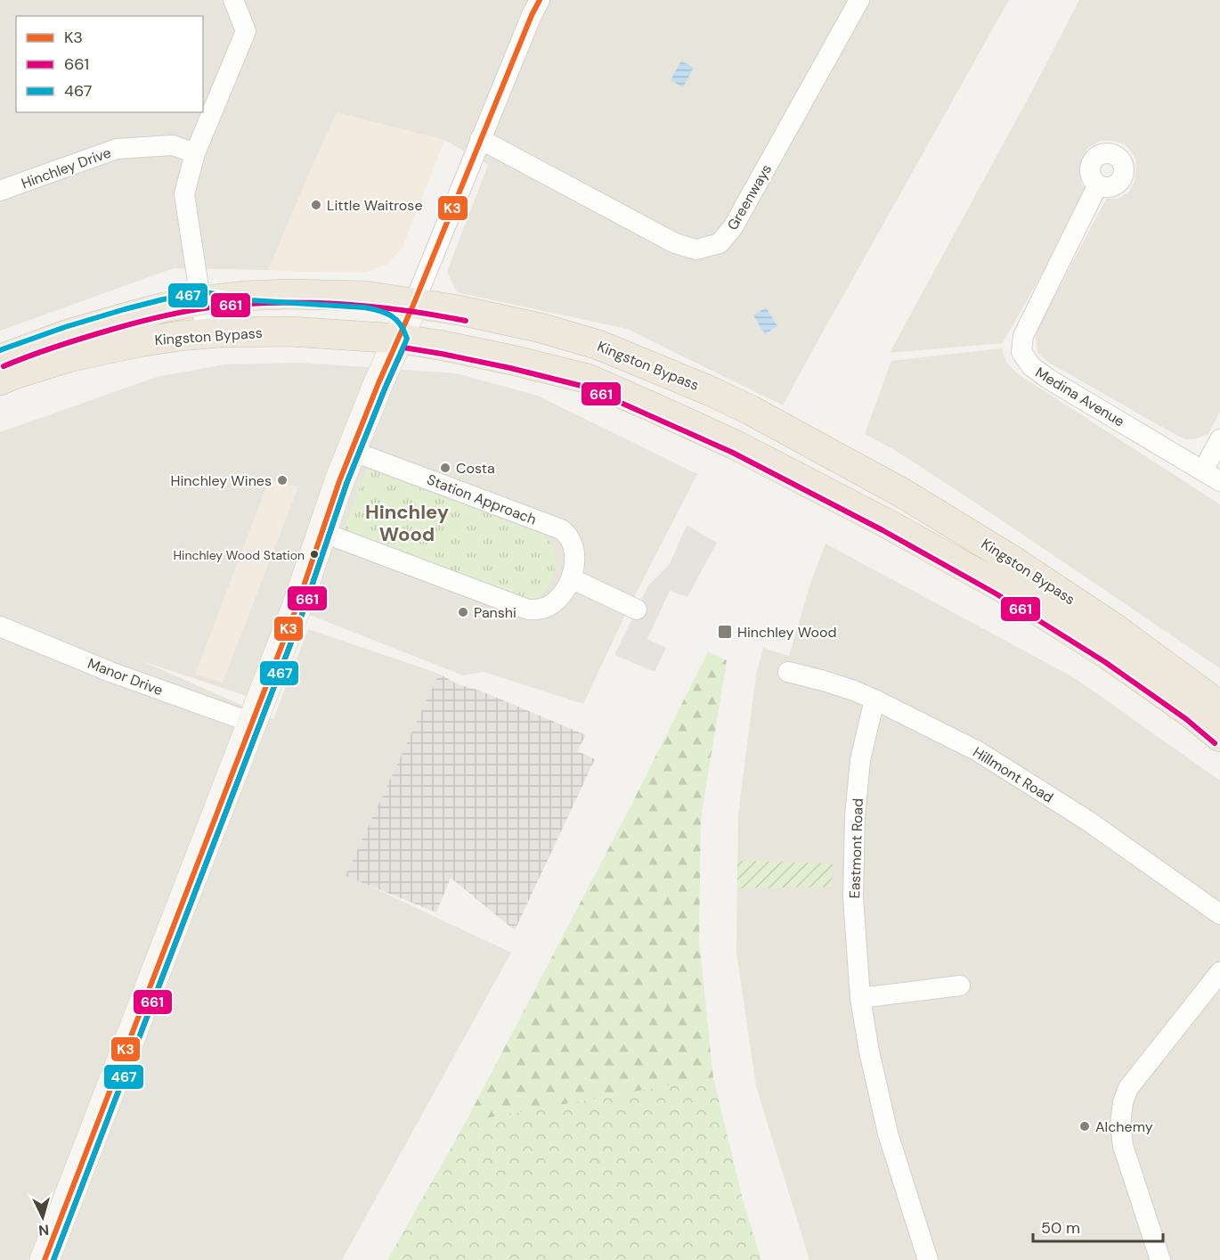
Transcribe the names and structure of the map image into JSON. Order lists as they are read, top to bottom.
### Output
{
  "streets": {
    "highway": ["Kingston Bypass"],
    "street": [
      "Hinchley Drive",
      "Greenways",
      "Medina Avenue",
      "Station Approach",
      "Manor Drive",
      "Hillmont Road",
      "Eastmont Road"
    ]
  },
  "crossings": [
    ["Hillmont Road", "Eastmont Road"]
  ],
  "districts": ["Hinchley Wood"],
  "places": {
    "other": [
      "Little Waitrose",
      "Costa",
      "Hinchley Wines",
      "Hinchley Wood Station",
      "Panshi",
      "Alchemy"
    ],
    "transit": ["Hinchley Wood"]
  },
  "lines": ["transit line K3", "transit line 467", "transit line 661"],
  "legend": ["K3", "661", "467"],
  "scale_bar": "50 m",
  "north": "bottom"
}
